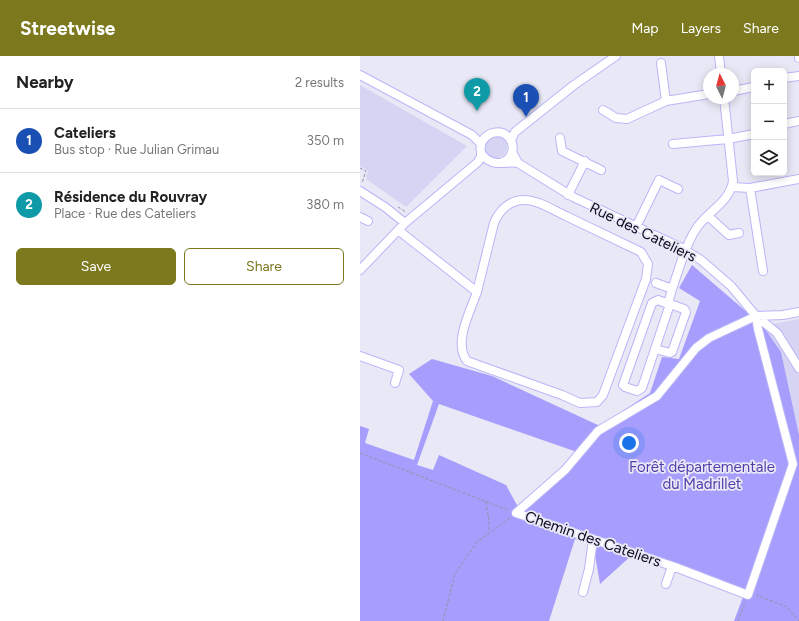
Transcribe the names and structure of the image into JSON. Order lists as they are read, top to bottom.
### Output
{
  "streets": {
    "street": ["Rue des Cateliers", "Chemin des Cateliers"]
  },
  "crossings": [
    ["Rue des Cateliers", "Chemin des Cateliers"]
  ],
  "parks": ["Forêt départementale du Madrillet"],
  "north": "top",
  "page": {
    "header": "Streetwise",
    "nav": ["Map", "Layers", "Share"],
    "heading": ["Nearby", "2 results"],
    "map_buttons": ["+", "−"],
    "pins": ["2", "1"],
    "list": [
      {
        "mark": "1",
        "name": "Cateliers",
        "note": "Bus stop · Rue Julian Grimau",
        "value": "350 m"
      },
      {
        "mark": "2",
        "name": "Résidence du Rouvray",
        "note": "Place · Rue des Cateliers",
        "value": "380 m"
      }
    ],
    "buttons": ["Save", "Share"]
  }
}
